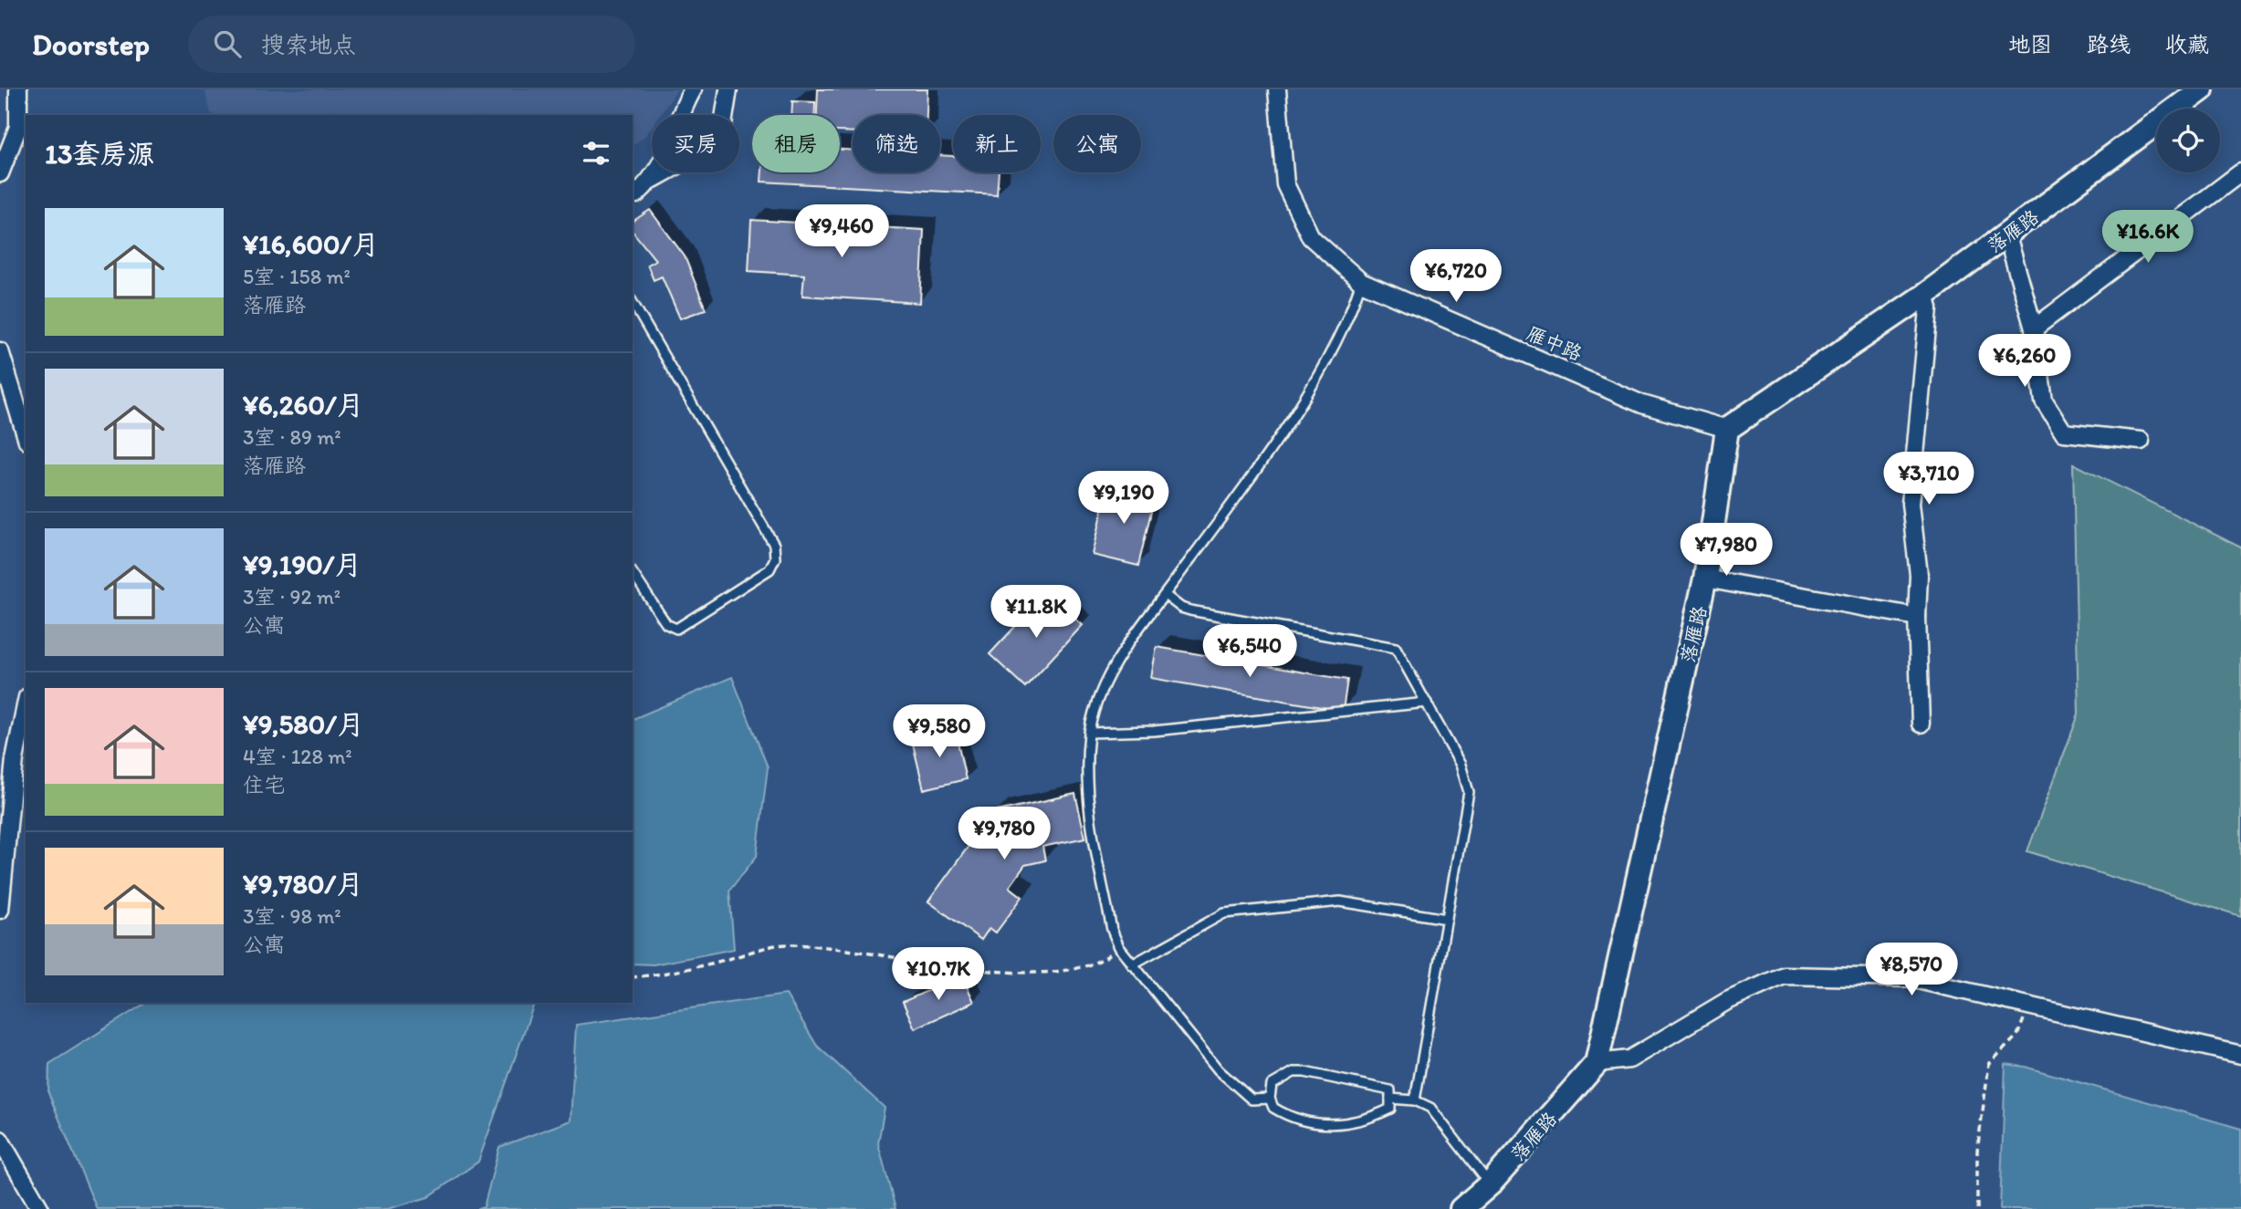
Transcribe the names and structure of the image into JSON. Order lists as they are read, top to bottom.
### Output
{
  "streets": {
    "street": ["落雁路", "雁中路"]
  },
  "crossings": [
    ["落雁路", "雁中路"]
  ],
  "page": {
    "header": "Doorstep",
    "search": "搜索地点",
    "nav": ["地图", "路线", "收藏"],
    "chip": [
      "买房",
      "租房",
      "筛选",
      "新上",
      "公寓"
    ],
    "heading": "13套房源",
    "list": [
      {
        "name": "¥16,600/月",
        "note": "5室 · 158 m² · 落雁路"
      },
      {
        "name": "¥6,260/月",
        "note": "3室 · 89 m² · 落雁路"
      },
      {
        "name": "¥9,190/月",
        "note": "3室 · 92 m² · 公寓"
      },
      {
        "name": "¥9,580/月",
        "note": "4室 · 128 m² · 住宅"
      },
      {
        "name": "¥9,780/月",
        "note": "3室 · 98 m² · 公寓"
      }
    ],
    "price": [
      "¥9,460",
      "¥16.6K",
      "¥6,720",
      "¥6,260",
      "¥3,710",
      "¥9,190",
      "¥7,980",
      "¥11.8K",
      "¥6,540",
      "¥9,580",
      "¥9,780",
      "¥8,570",
      "¥10.7K"
    ]
  }
}
